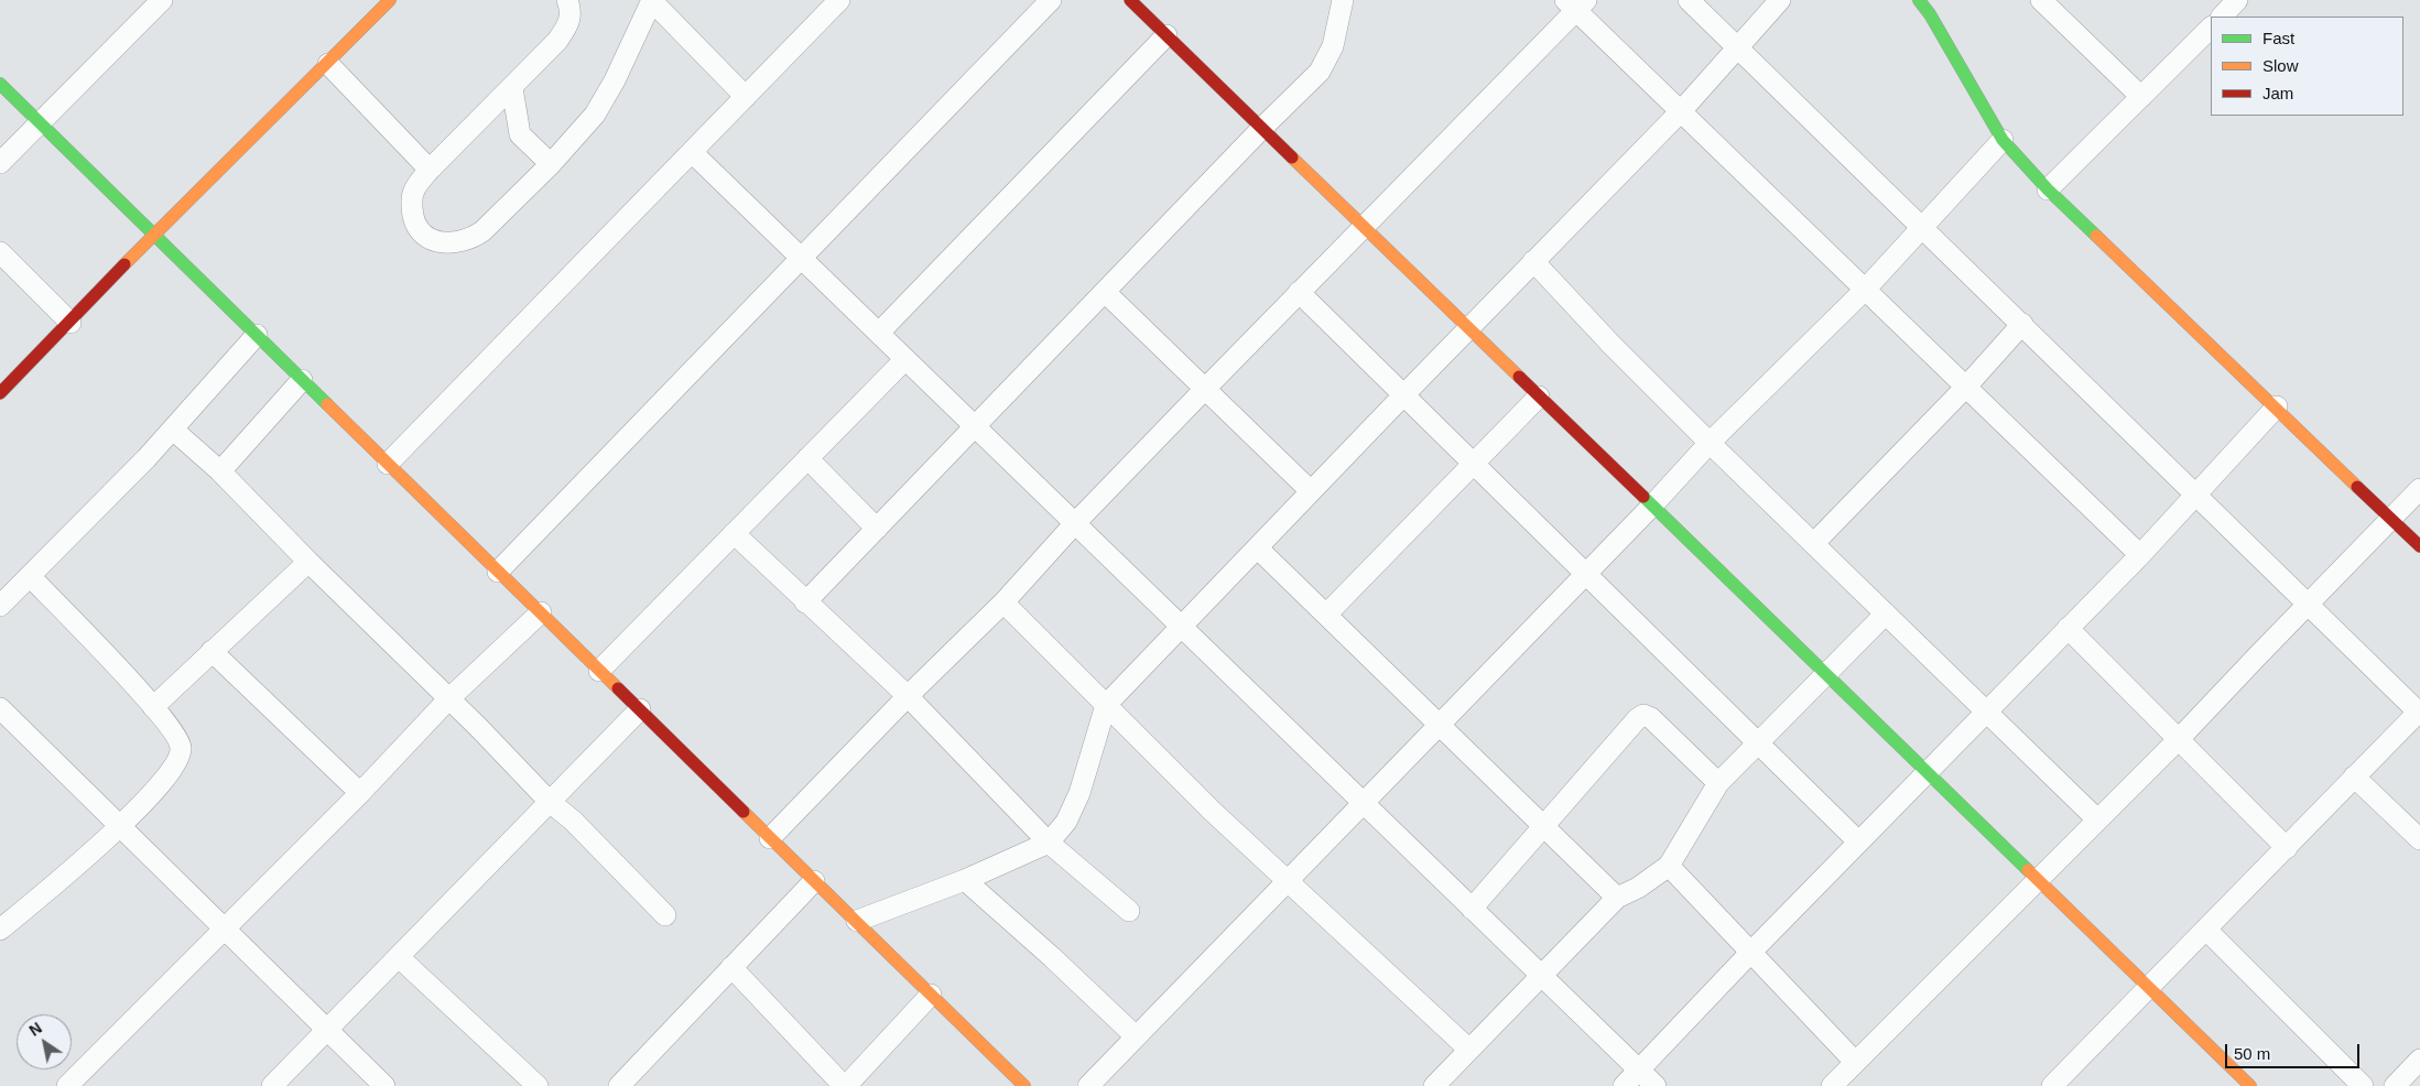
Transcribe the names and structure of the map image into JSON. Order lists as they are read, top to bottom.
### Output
{
  "legend": ["Fast", "Slow", "Jam"],
  "scale_bar": "50 m",
  "north": "top left"
}
